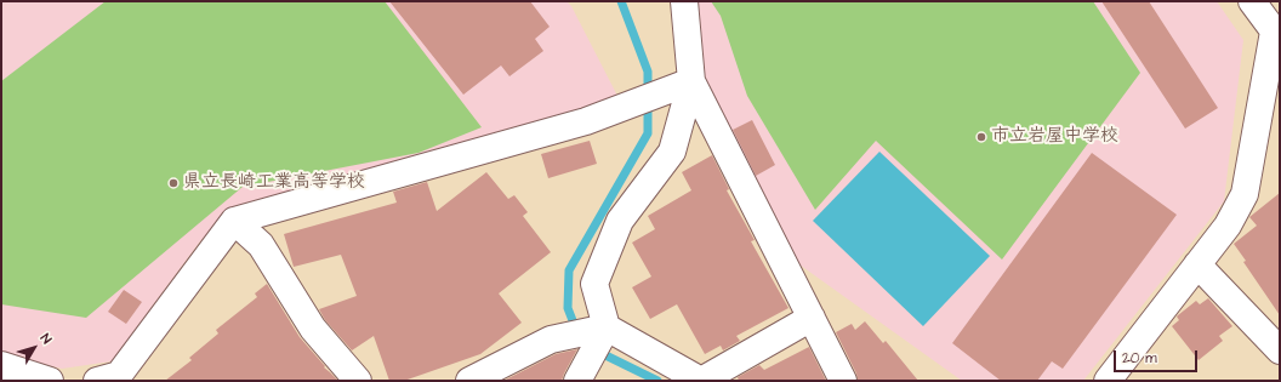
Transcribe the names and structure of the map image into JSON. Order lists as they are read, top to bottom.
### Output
{
  "places": ["市立岩屋中学校", "県立長崎工業高等学校"],
  "scale_bar": "20 m",
  "north": "top right"
}
